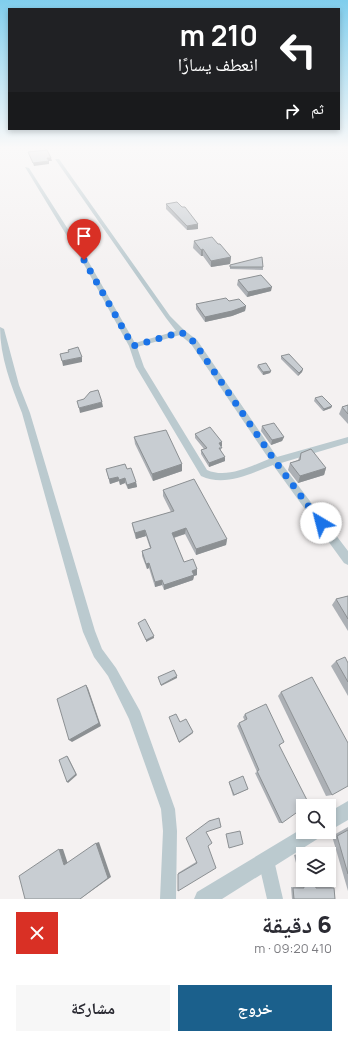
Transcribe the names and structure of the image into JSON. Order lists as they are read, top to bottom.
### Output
{
  "page": {
    "turn": ["210 m", "انعطف يسارًا"],
    "then": "ثم",
    "heading": ["6 دقيقة", "410 m · 09:20"],
    "buttons": ["خروج", "مشاركة"]
  }
}
